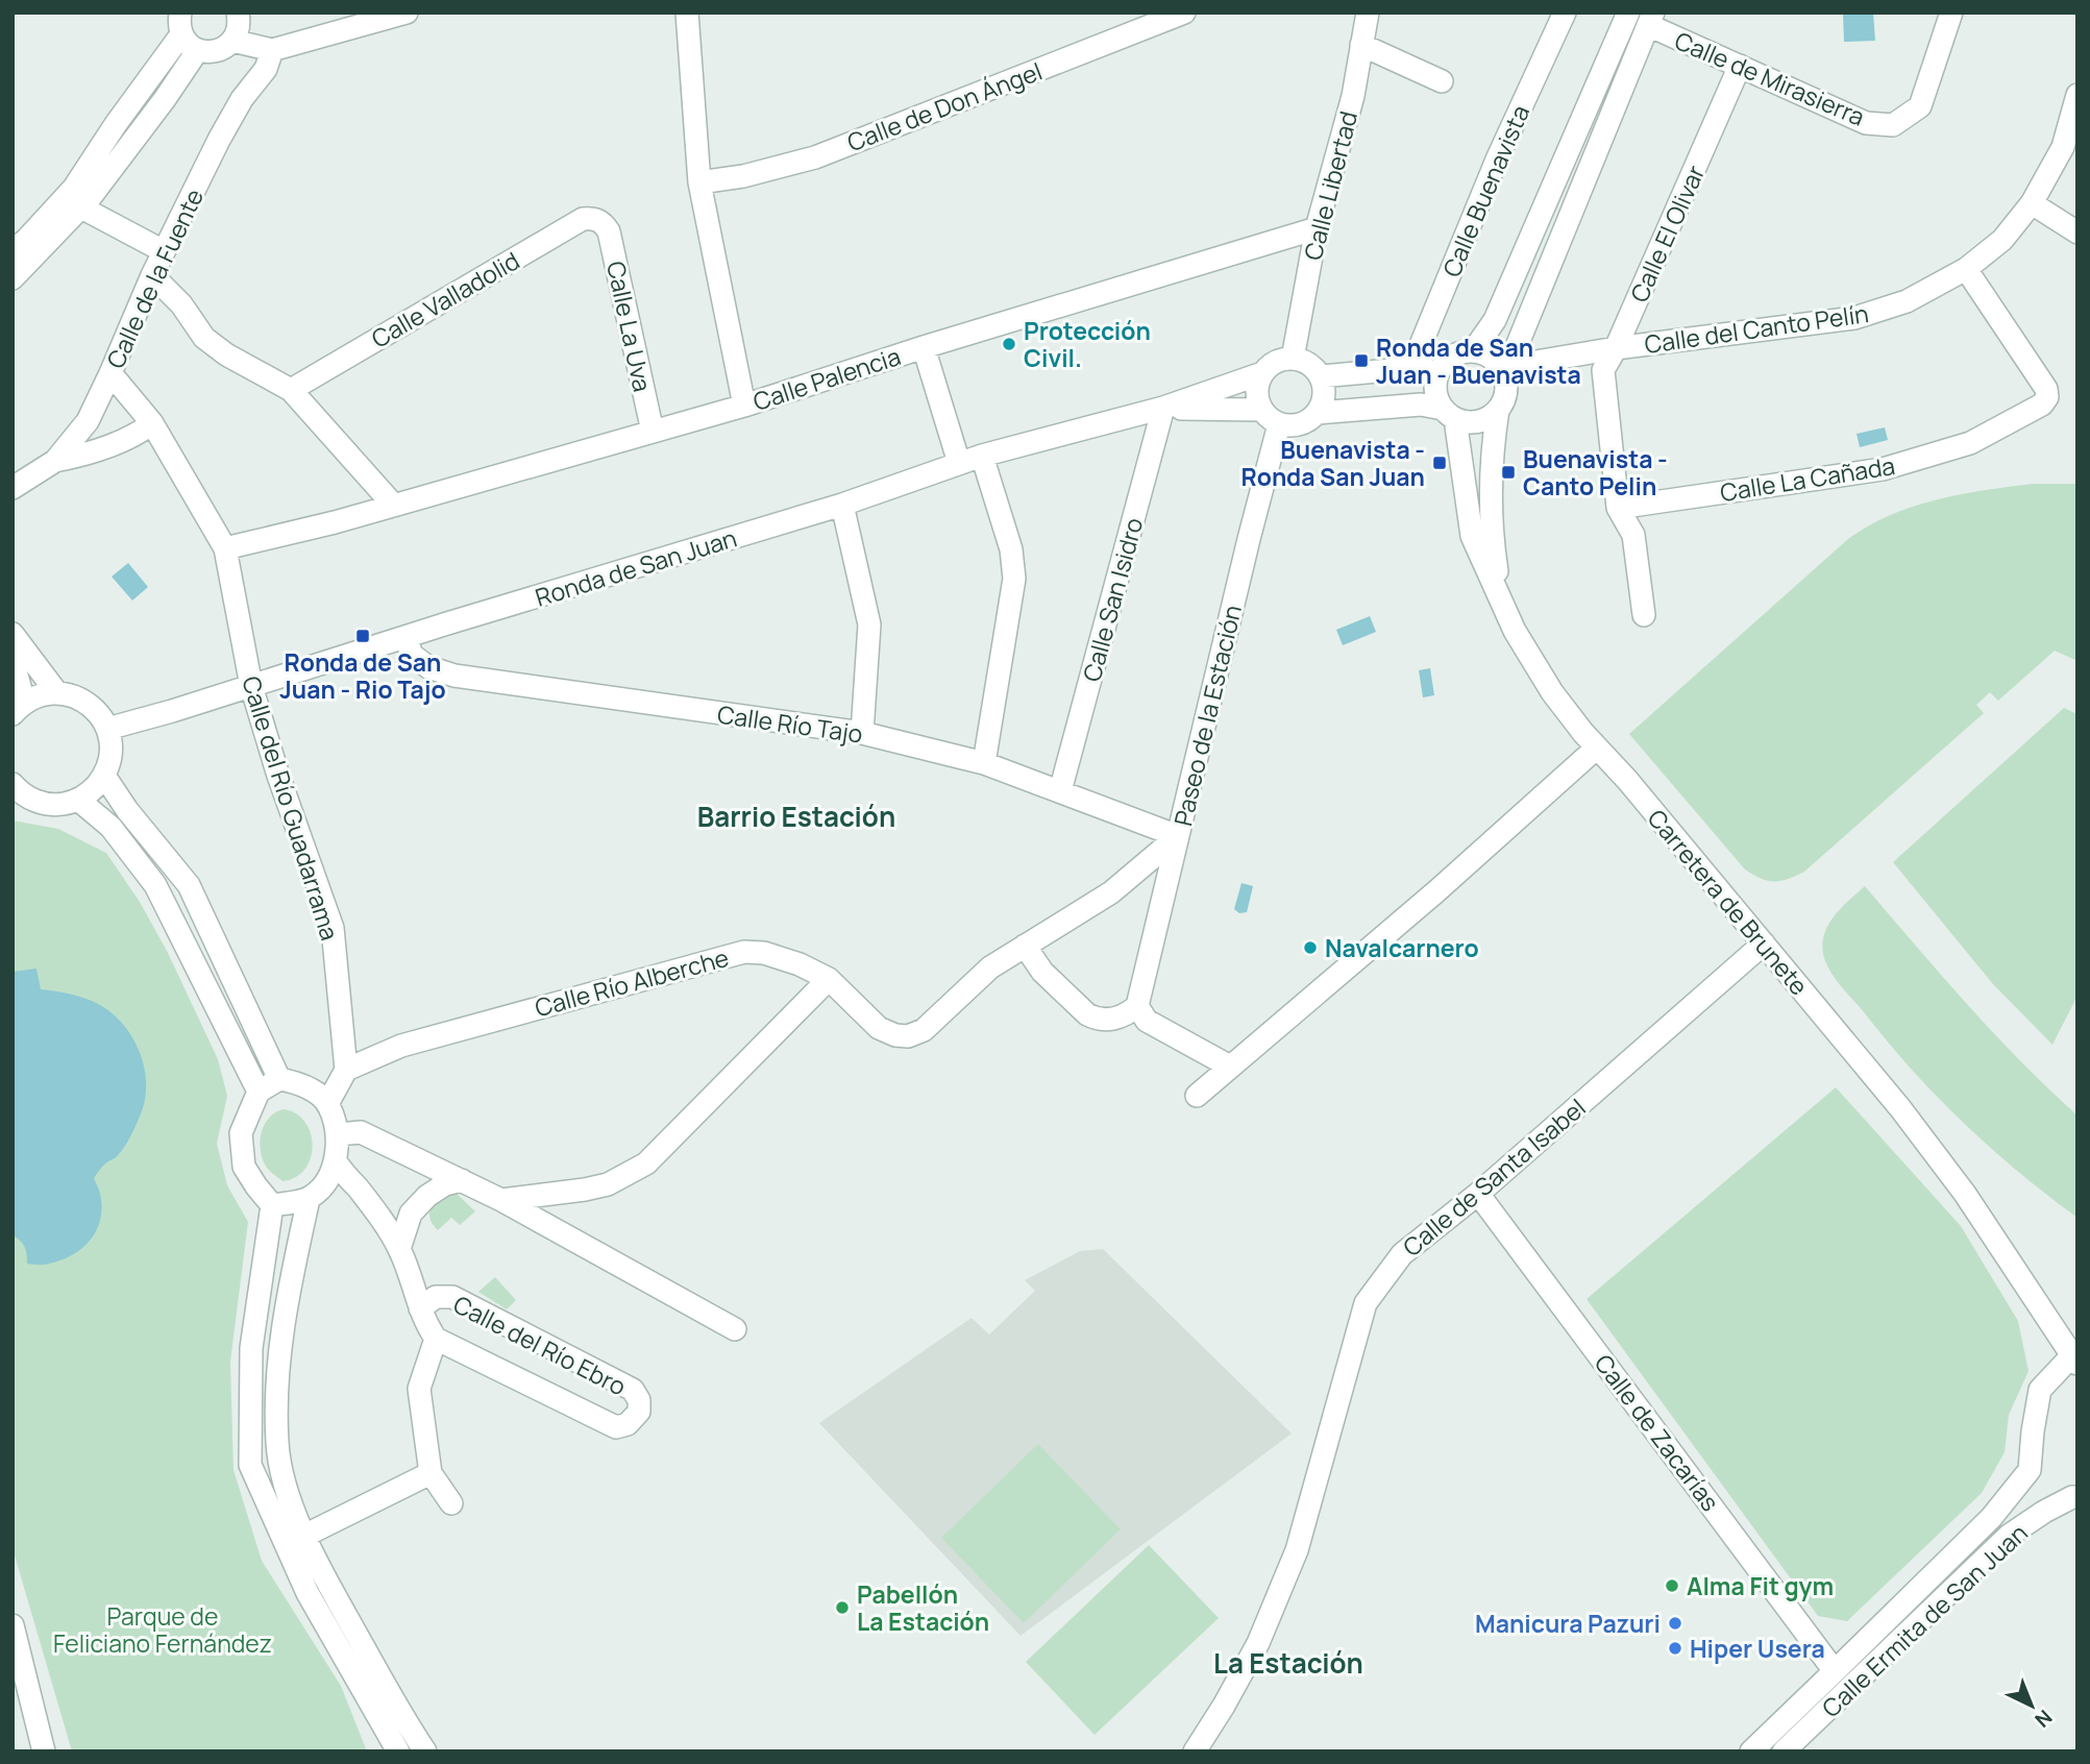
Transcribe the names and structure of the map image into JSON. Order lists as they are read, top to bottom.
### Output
{
  "streets": {
    "street": [
      "Calle de Mirasierra",
      "Calle de Don Ángel",
      "Calle Libertad",
      "Calle Buenavista",
      "Calle El Olivar",
      "Calle de la Fuente",
      "Calle Valladolid",
      "Calle La Uva",
      "Calle del Canto Pelín",
      "Calle Palencia",
      "Calle La Cañada",
      "Ronda de San Juan",
      "Calle San Isidro",
      "Paseo de la Estación",
      "Calle Río Tajo",
      "Calle del Río Guadarrama",
      "Carretera de Brunete",
      "Calle Río Alberche",
      "Calle de Santa Isabel",
      "Calle del Río Ebro",
      "Calle de Zacarías",
      "Calle Ermita de San Juan"
    ]
  },
  "crossings": [
    ["Calle de Mirasierra", "Calle El Olivar"],
    ["Calle Libertad", "Calle Palencia"],
    ["Calle Libertad", "Ronda de San Juan"],
    ["Calle Libertad", "Paseo de la Estación"],
    ["Calle El Olivar", "Calle del Canto Pelín"],
    ["Calle El Olivar", "Calle La Cañada"],
    ["Calle de la Fuente", "Calle del Río Guadarrama"],
    ["Calle Valladolid", "Calle La Uva"],
    ["Calle La Uva", "Calle Palencia"],
    ["Calle del Canto Pelín", "Calle La Cañada"],
    ["Calle del Canto Pelín", "Carretera de Brunete"],
    ["Calle Palencia", "Calle del Río Guadarrama"],
    ["Ronda de San Juan", "Calle San Isidro"],
    ["Ronda de San Juan", "Paseo de la Estación"],
    ["Ronda de San Juan", "Calle Río Tajo"],
    ["Ronda de San Juan", "Calle del Río Guadarrama"],
    ["Calle San Isidro", "Calle Río Tajo"],
    ["Paseo de la Estación", "Calle Río Tajo"],
    ["Paseo de la Estación", "Calle Río Alberche"],
    ["Calle Río Tajo", "Calle Río Alberche"],
    ["Calle del Río Guadarrama", "Calle Río Alberche"],
    ["Carretera de Brunete", "Calle de Santa Isabel"],
    ["Carretera de Brunete", "Calle Ermita de San Juan"],
    ["Calle de Santa Isabel", "Calle de Zacarías"],
    ["Calle de Zacarías", "Calle Ermita de San Juan"]
  ],
  "districts": ["Barrio Estación", "La Estación"],
  "parks": ["Parque de Feliciano Fernández"],
  "places": {
    "other": [
      "Protección Civil.",
      "Navalcarnero",
      "Alma Fit gym",
      "Pabellón La Estación",
      "Manicura Pazuri",
      "Hiper Usera"
    ],
    "transit": [
      "Ronda de San Juan - Buenavista",
      "Buenavista - Ronda San Juan",
      "Buenavista - Canto Pelin",
      "Ronda de San Juan - Rio Tajo"
    ]
  },
  "north": "bottom right"
}
